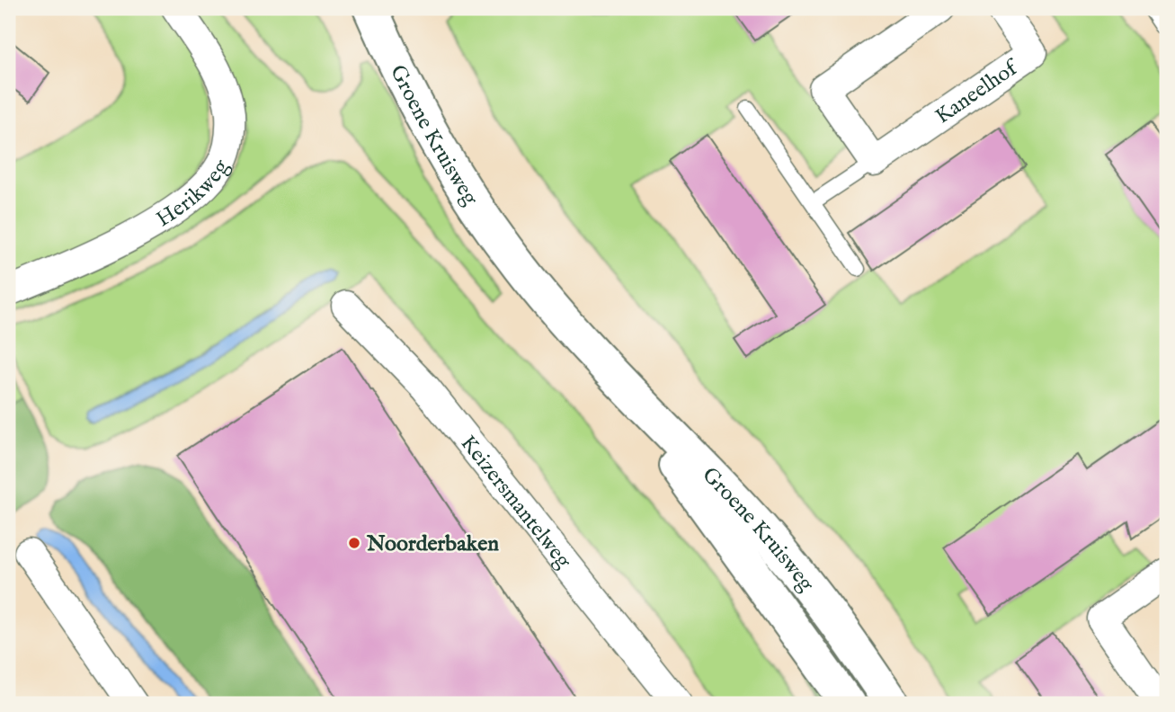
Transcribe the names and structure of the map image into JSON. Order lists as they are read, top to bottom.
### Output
{
  "streets": {
    "main road": ["Groene Kruisweg"],
    "street": ["Kaneelhof", "Herikweg", "Keizersmantelweg"]
  },
  "places": ["Noorderbaken"]
}
